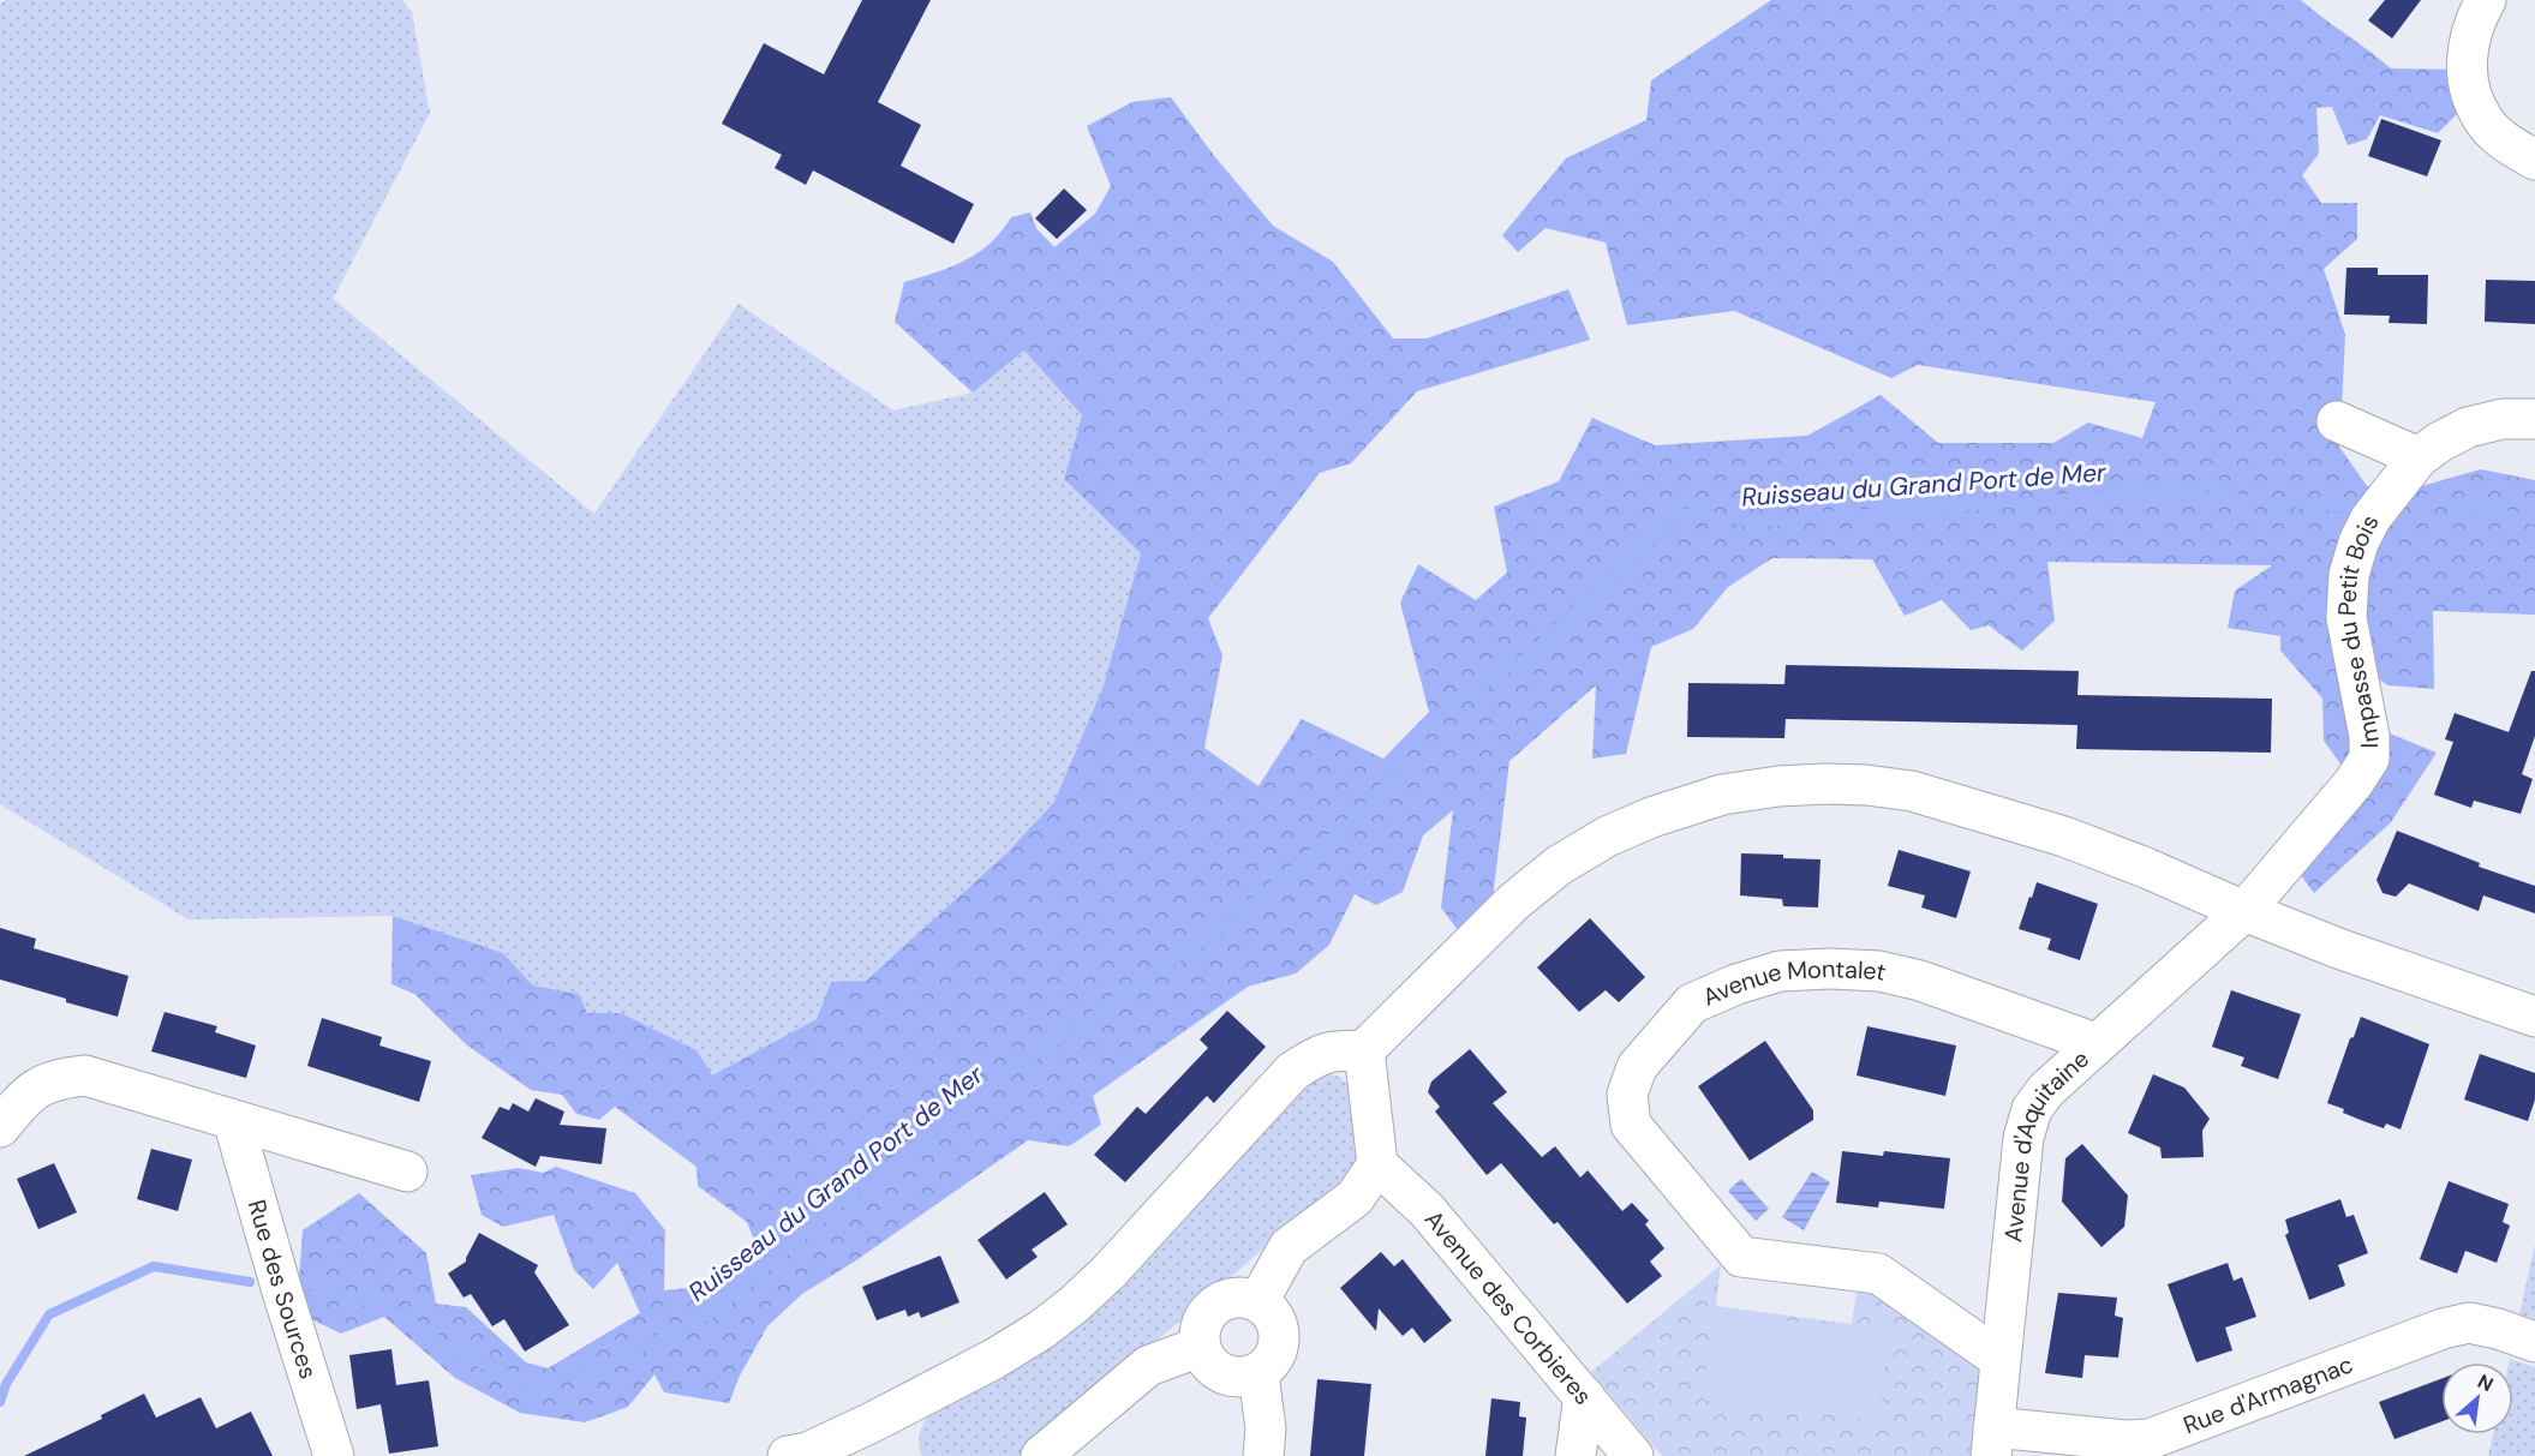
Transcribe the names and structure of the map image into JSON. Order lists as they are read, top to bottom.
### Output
{
  "streets": {
    "street": [
      "Impasse du Petit Bois",
      "Avenue Montalet",
      "Avenue d'Aquitaine",
      "Rue des Sources",
      "Avenue des Corbieres",
      "Rue d'Armagnac"
    ]
  },
  "crossings": [
    ["Impasse du Petit Bois", "Avenue d'Aquitaine"],
    ["Avenue Montalet", "Avenue d'Aquitaine"],
    ["Avenue d'Aquitaine", "Rue d'Armagnac"]
  ],
  "water": ["Ruisseau du Grand Port de Mer"],
  "north": "top right"
}
